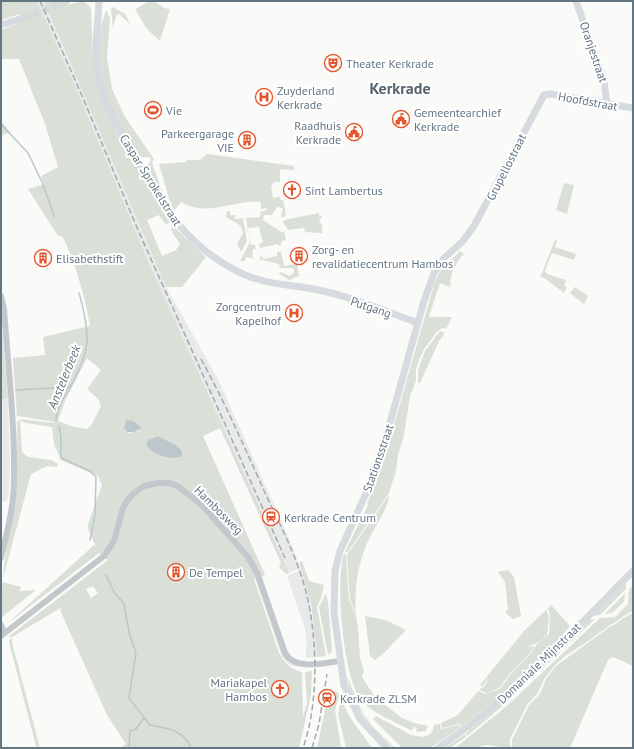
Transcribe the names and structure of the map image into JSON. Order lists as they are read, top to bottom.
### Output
{
  "streets": {
    "main road": [
      "Oranjestraat",
      "Hoofdstraat",
      "Grupellostraat",
      "Caspar Sprokelstraat",
      "Putgang",
      "Stationsstraat",
      "Domaniale Mijnstraat"
    ],
    "street": ["Hambosweg"]
  },
  "crossings": [
    ["Oranjestraat", "Hoofdstraat"],
    ["Hoofdstraat", "Grupellostraat"],
    ["Grupellostraat", "Stationsstraat"],
    ["Caspar Sprokelstraat", "Putgang"],
    ["Putgang", "Stationsstraat"],
    ["Stationsstraat", "Hambosweg"]
  ],
  "districts": ["Kerkrade"],
  "water": ["Anstelerbeek"],
  "places": {
    "theatre": ["Theater Kerkrade"],
    "hospital": ["Zuyderland Kerkrade", "Zorgcentrum Kapelhof"],
    "sports": ["Vie"],
    "public building": ["Gemeentearchief Kerkrade", "Raadhuis Kerkrade"],
    "building": [
      "Parkeergarage VIE",
      "Zorg- en revalidatiecentrum Hambos",
      "Elisabethstift",
      "De Tempel"
    ],
    "church": ["Sint Lambertus", "Mariakapel Hambos"],
    "station": ["Kerkrade Centrum", "Kerkrade ZLSM"]
  }
}
